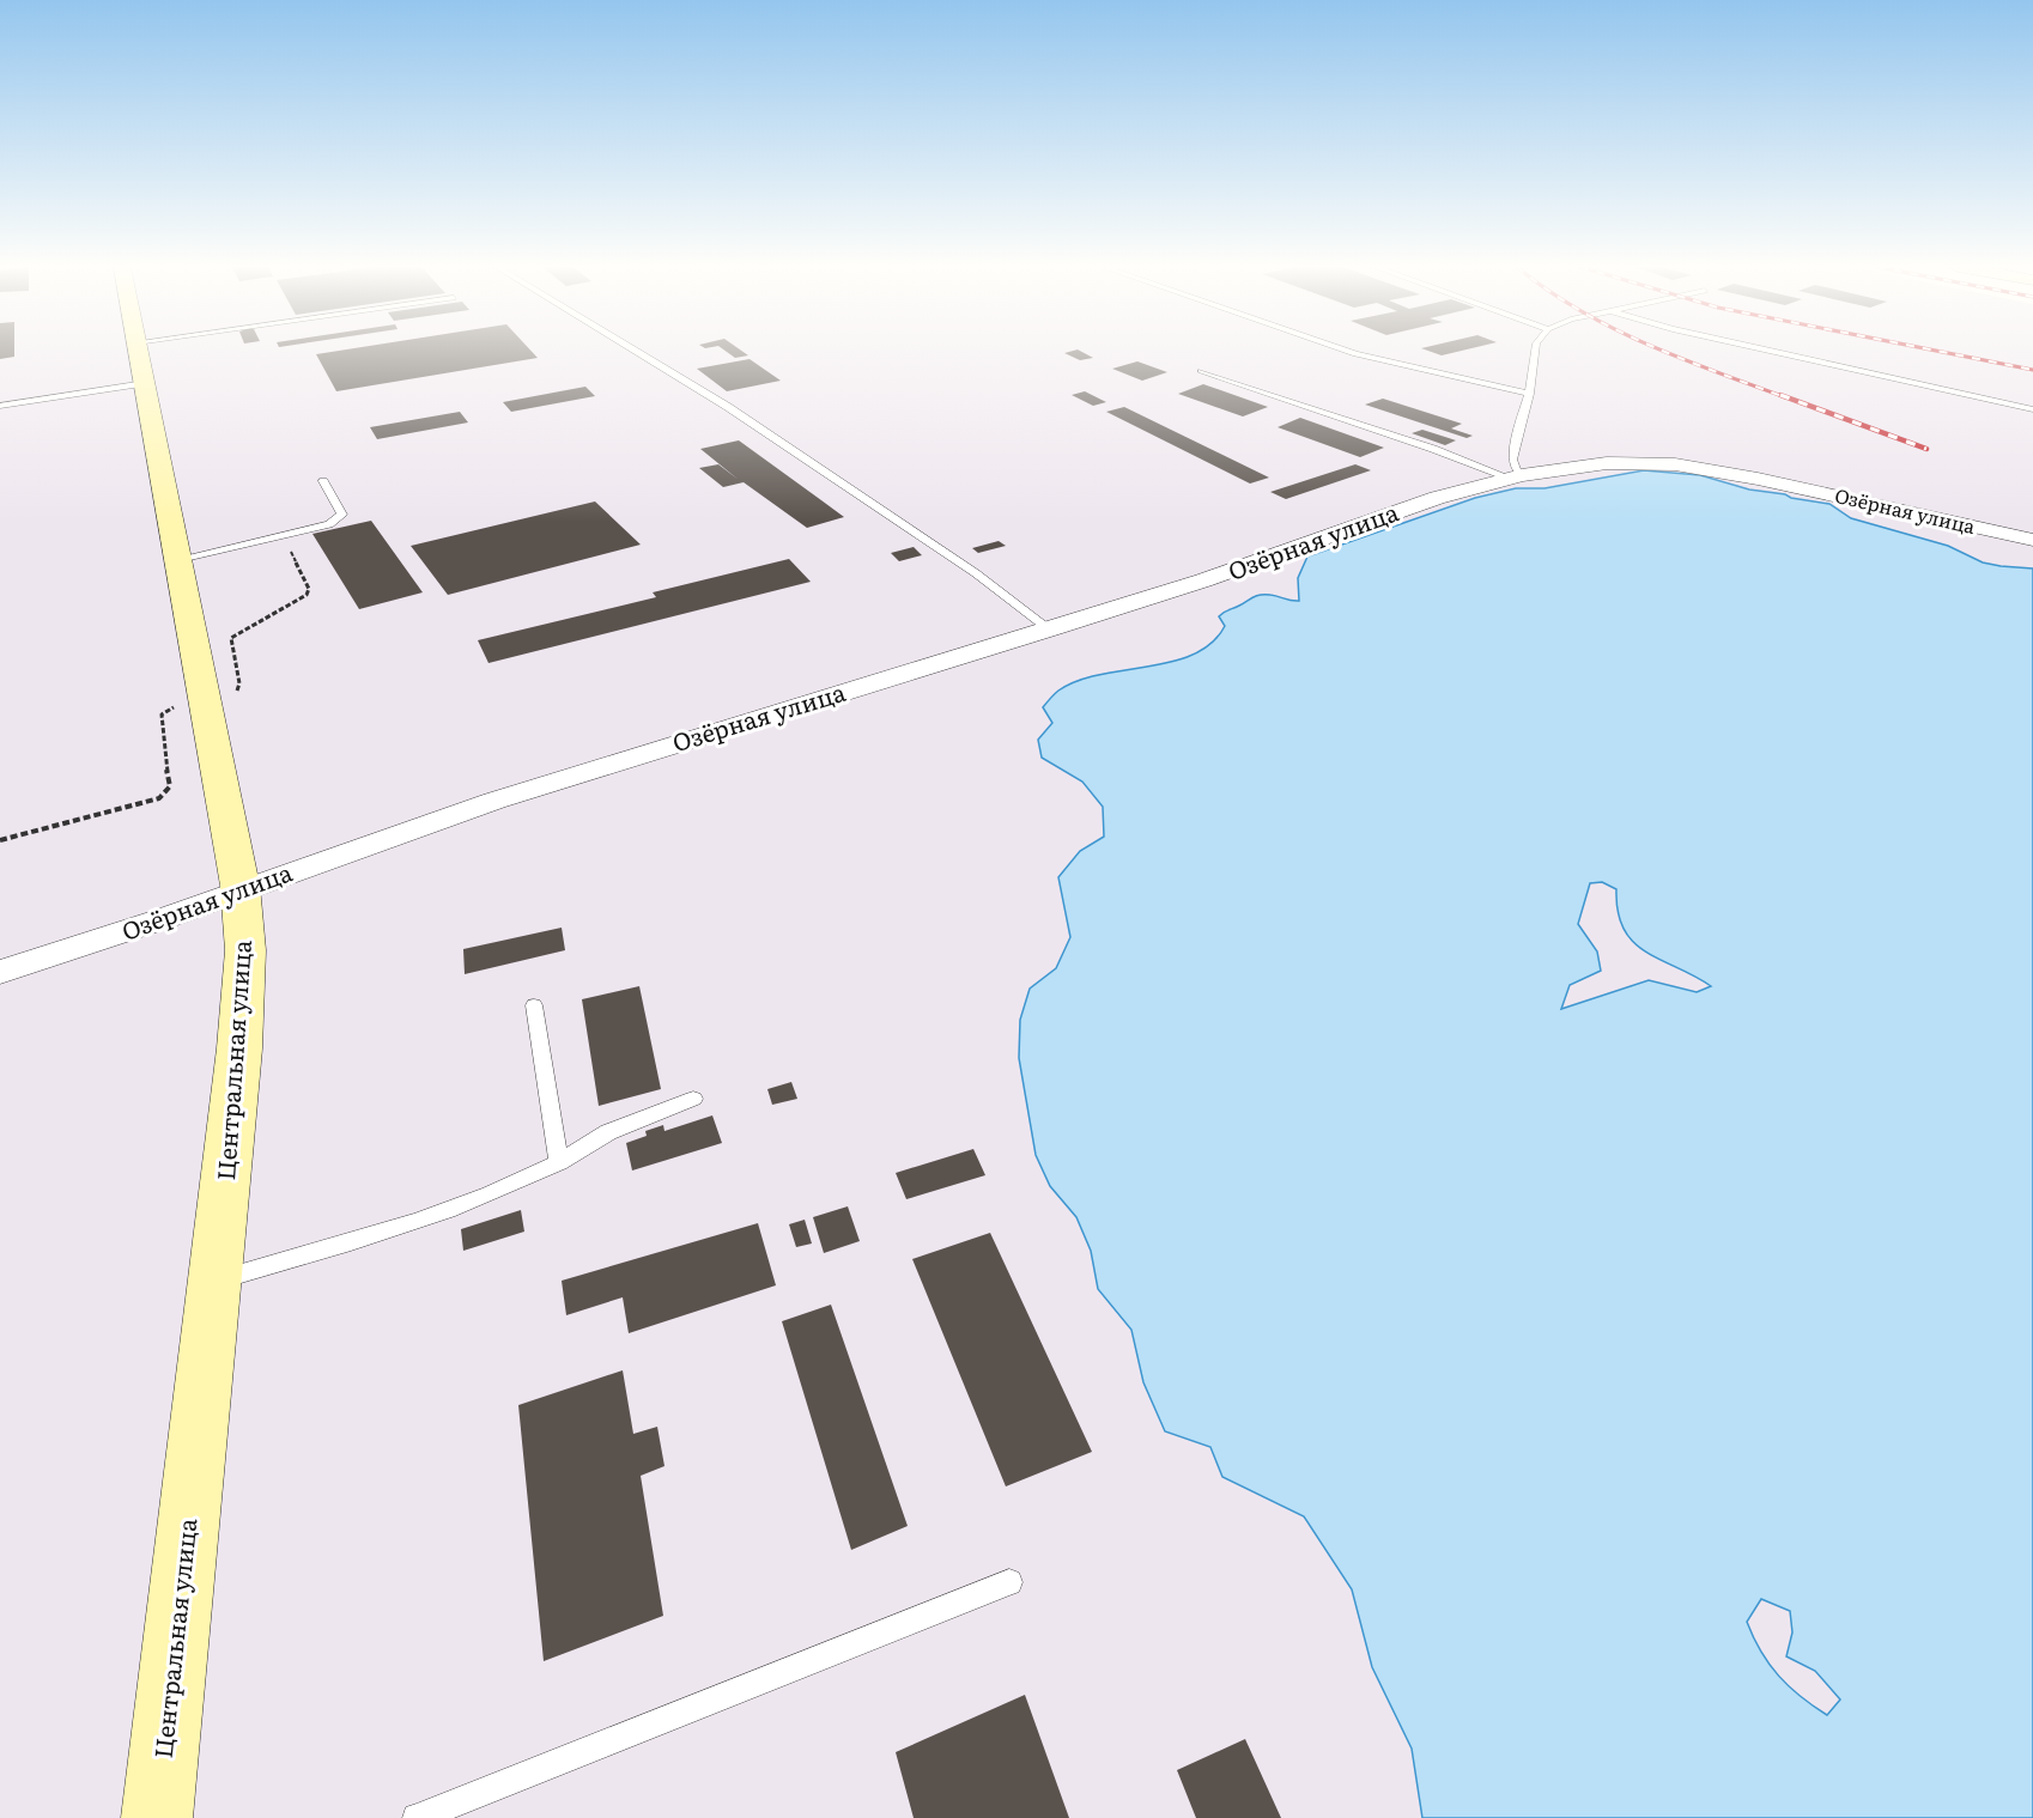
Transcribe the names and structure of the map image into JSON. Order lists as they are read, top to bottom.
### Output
{
  "streets": {
    "street": ["Озёрная улица", "Центральная улица"]
  },
  "crossings": [
    ["Озёрная улица", "Центральная улица"]
  ]
}
